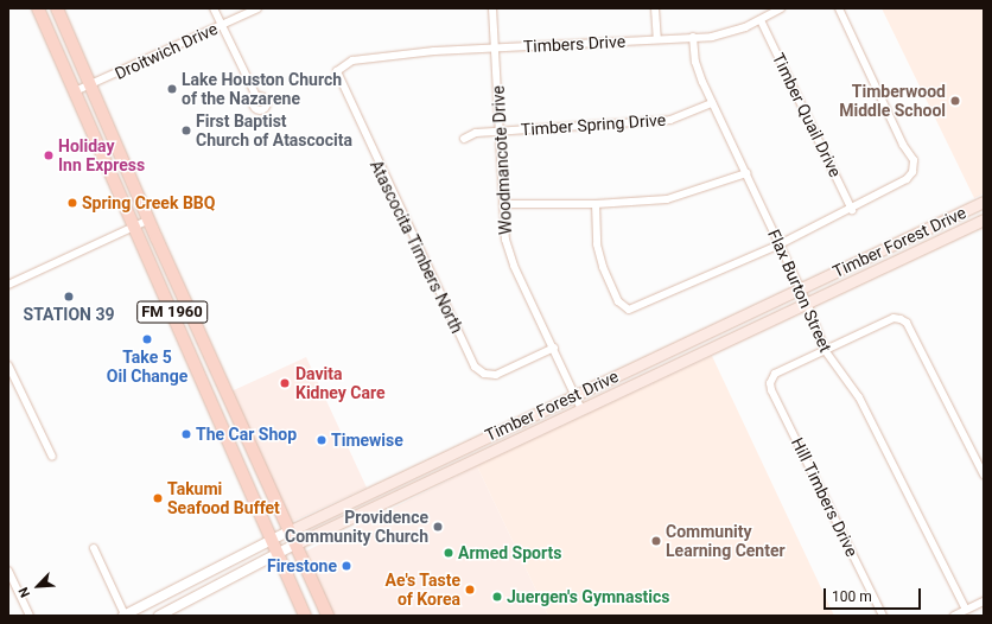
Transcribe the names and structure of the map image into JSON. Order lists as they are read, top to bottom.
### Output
{
  "streets": {
    "main road": ["Timber Forest Drive", "FM 1960"],
    "street": [
      "Timbers Drive",
      "Droitwich Drive",
      "Timber Quail Drive",
      "Timber Spring Drive",
      "Woodmancote Drive",
      "Atascocita Timbers North",
      "Flax Burton Street",
      "Hill Timbers Drive"
    ]
  },
  "crossings": [
    ["Timbers Drive", "Timber Quail Drive"],
    ["Timbers Drive", "Woodmancote Drive"],
    ["Timbers Drive", "Atascocita Timbers North"],
    ["Timbers Drive", "Flax Burton Street"],
    ["Droitwich Drive", "FM 1960"],
    ["Timber Spring Drive", "Woodmancote Drive"],
    ["Timber Spring Drive", "Flax Burton Street"],
    ["Woodmancote Drive", "Timber Forest Drive"],
    ["Woodmancote Drive", "Atascocita Timbers North"],
    ["Timber Forest Drive", "Flax Burton Street"],
    ["Timber Forest Drive", "FM 1960"],
    ["Flax Burton Street", "Hill Timbers Drive"]
  ],
  "places": [
    "Lake Houston Church of the Nazarene",
    "Timberwood Middle School",
    "First Baptist Church of Atascocita",
    "Holiday Inn Express",
    "Spring Creek BBQ",
    "STATION 39",
    "Take 5 Oil Change",
    "Davita Kidney Care",
    "The Car Shop",
    "Timewise",
    "Takumi Seafood Buffet",
    "Providence Community Church",
    "Community Learning Center",
    "Armed Sports",
    "Firestone",
    "Ae's Taste of Korea",
    "Juergen's Gymnastics"
  ],
  "scale_bar": "100 m",
  "north": "bottom left"
}
